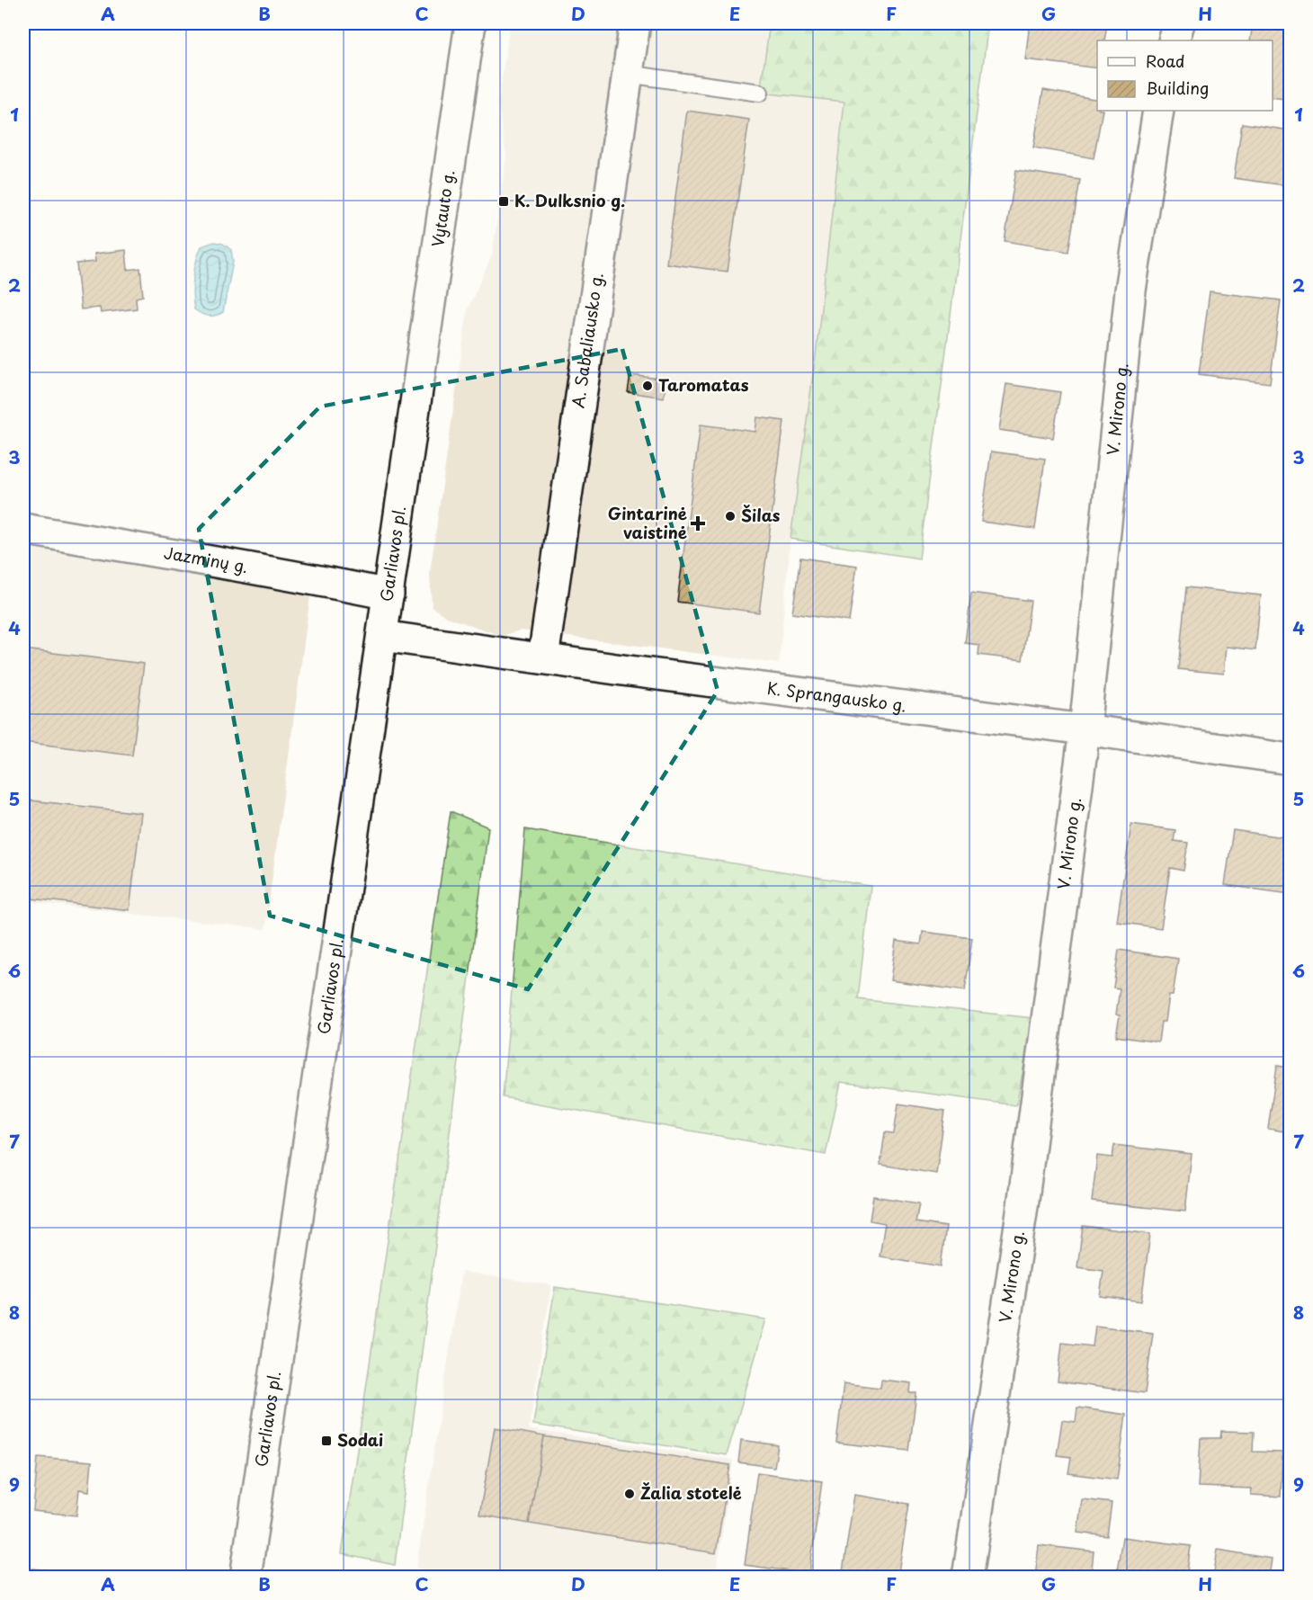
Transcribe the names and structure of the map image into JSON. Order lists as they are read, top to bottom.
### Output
{
  "streets": {
    "street": [
      "Vytauto g.",
      "A. Sabaliausko g.",
      "V. Mirono g.",
      "Garliavos pl.",
      "Jazminų g.",
      "K. Sprangausko g."
    ]
  },
  "crossings": [
    ["Vytauto g.", "Garliavos pl."],
    ["A. Sabaliausko g.", "K. Sprangausko g."],
    ["V. Mirono g.", "K. Sprangausko g."],
    ["Garliavos pl.", "Jazminų g."],
    ["Garliavos pl.", "K. Sprangausko g."]
  ],
  "places": {
    "transit": ["K. Dulksnio g.", "Sodai"],
    "other": ["Taromatas", "Šilas", "Žalia stotelė"],
    "health": ["Gintarinė vaistinė"]
  },
  "legend": ["Road", "Building"],
  "grid": {
    "columns": [
      "A",
      "B",
      "C",
      "D",
      "E",
      "F",
      "G",
      "H"
    ],
    "rows": [
      "1",
      "2",
      "3",
      "4",
      "5",
      "6",
      "7",
      "8",
      "9"
    ]
  }
}
